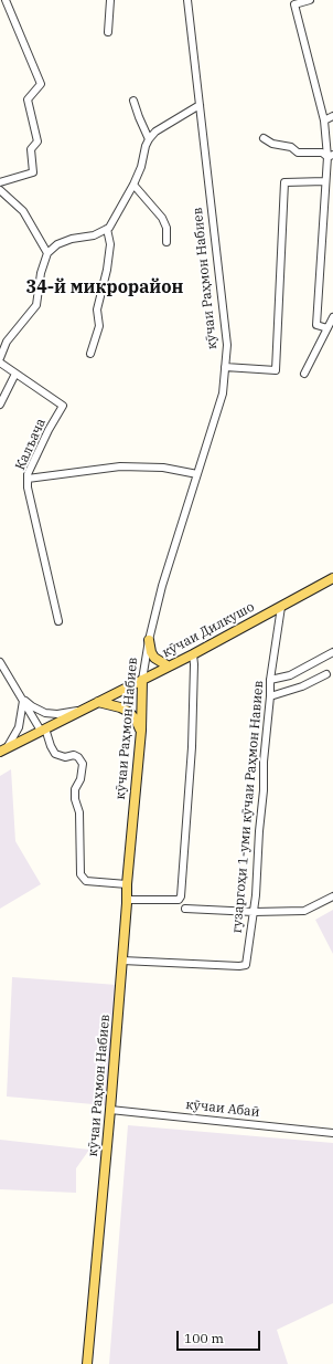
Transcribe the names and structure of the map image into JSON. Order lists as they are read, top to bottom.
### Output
{
  "streets": {
    "main road": ["кӯчаи Раҳмон Набиев", "кӯчаи Дилкушо"],
    "street": ["Калъача", "гузаргоҳи 1-уми кӯчаи Раҳмон Навиев", "кӯчаи Абаӣ"]
  },
  "crossings": [
    ["кӯчаи Раҳмон Набиев", "кӯчаи Дилкушо"],
    ["кӯчаи Раҳмон Набиев", "гузаргоҳи 1-уми кӯчаи Раҳмон Навиев"],
    ["кӯчаи Раҳмон Набиев", "кӯчаи Абаӣ"],
    ["кӯчаи Дилкушо", "гузаргоҳи 1-уми кӯчаи Раҳмон Навиев"]
  ],
  "districts": ["34-й микрорайон"],
  "scale_bar": "100 m"
}
